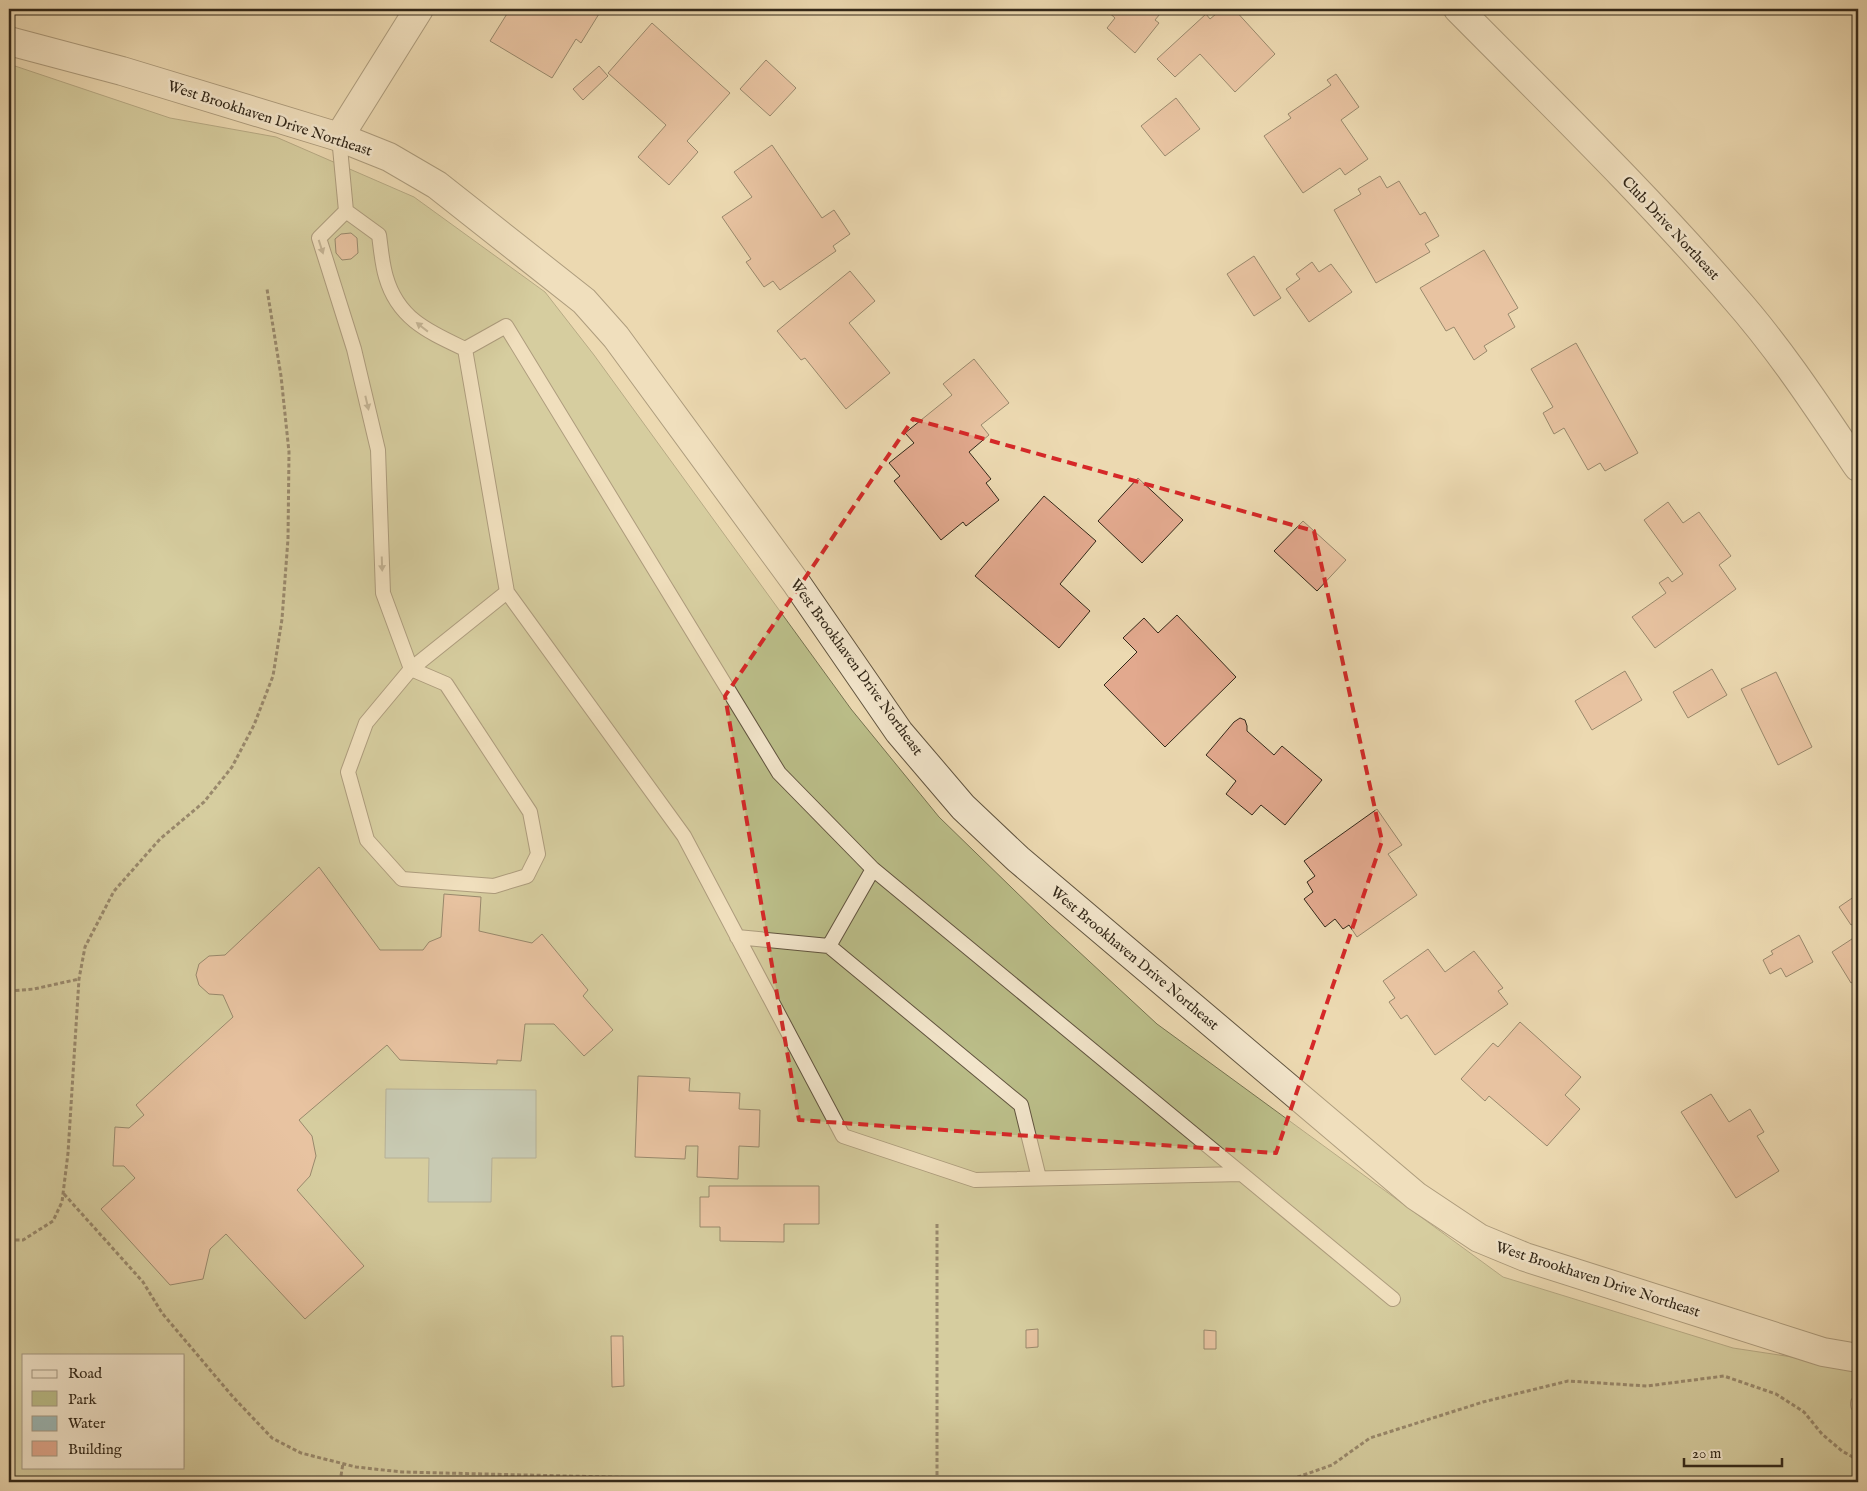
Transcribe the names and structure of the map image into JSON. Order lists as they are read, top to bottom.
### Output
{
  "streets": {
    "street": ["West Brookhaven Drive Northeast", "Club Drive Northeast"]
  },
  "legend": [
    "Road",
    "Park",
    "Water",
    "Building"
  ],
  "scale_bar": "20 m"
}
